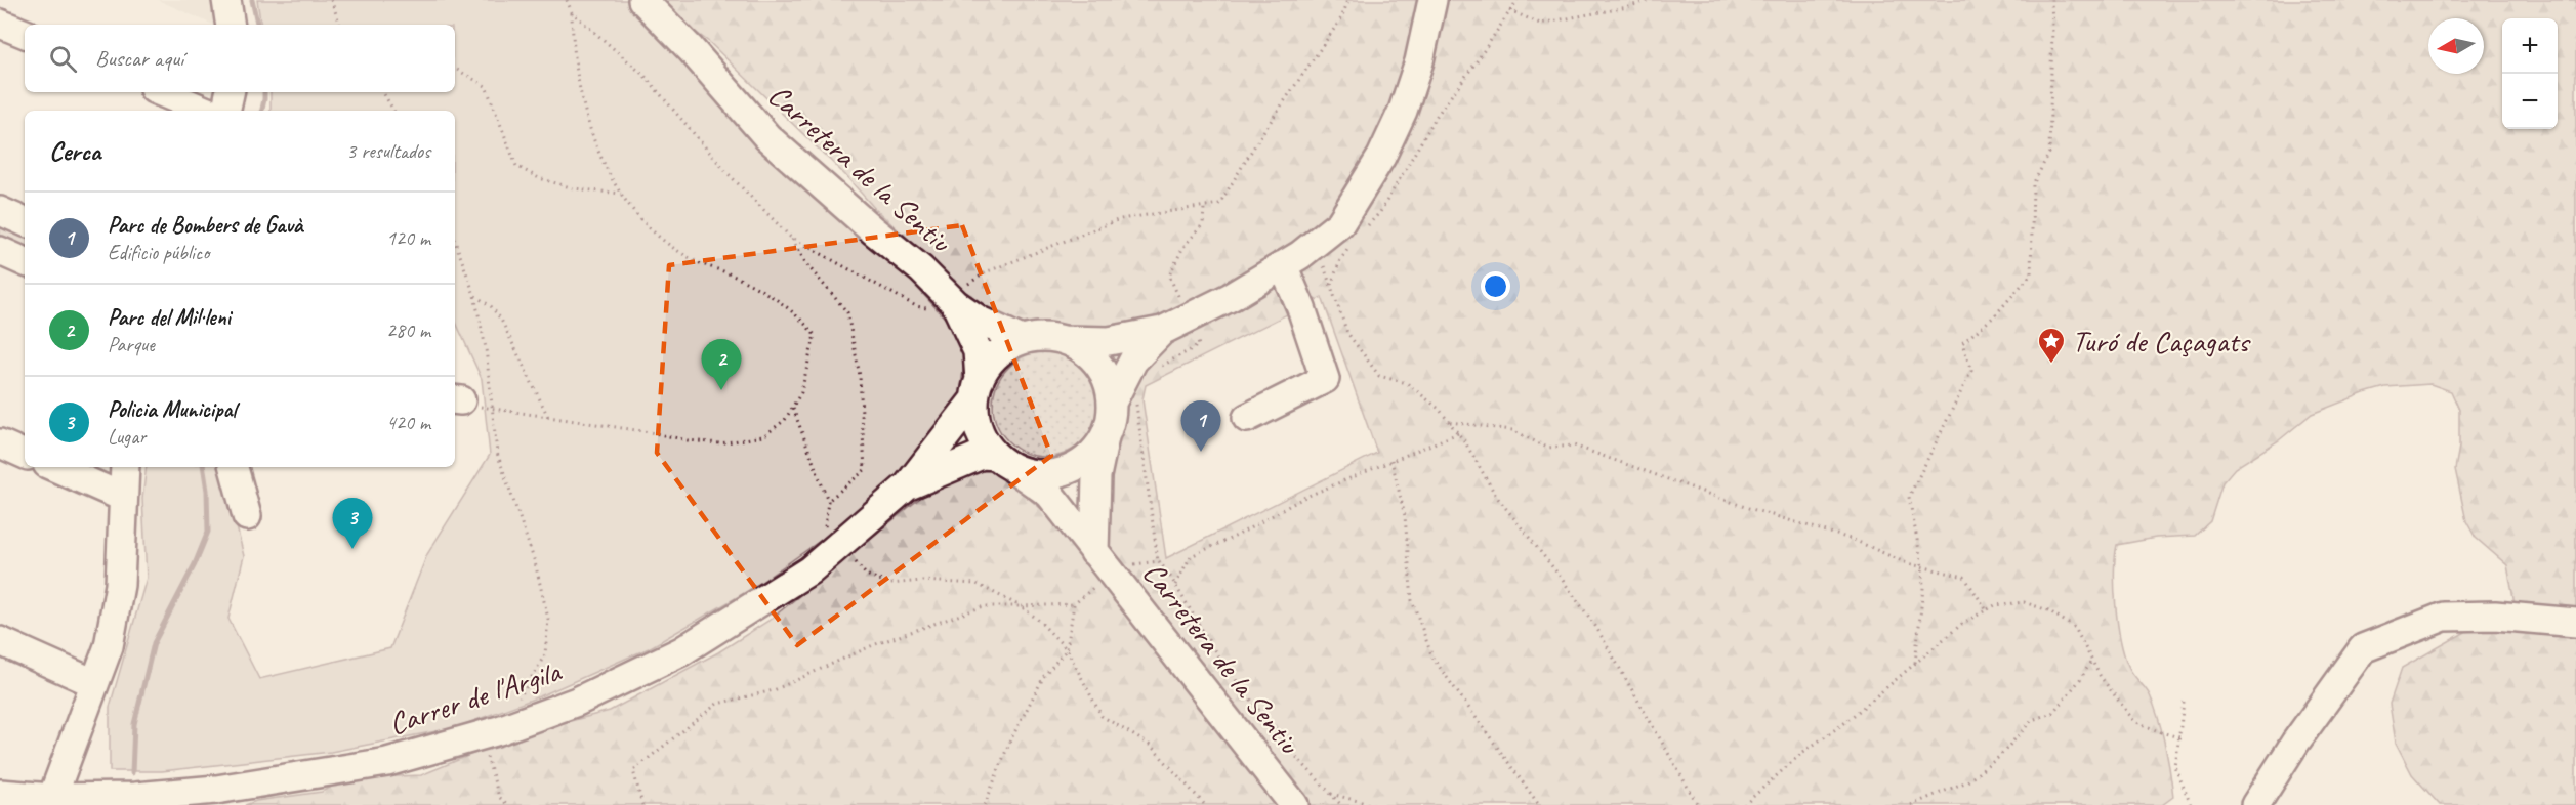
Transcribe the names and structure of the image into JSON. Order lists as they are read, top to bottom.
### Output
{
  "streets": {
    "street": ["Carretera de la Sentiu", "Carrer de l'Argila"]
  },
  "crossings": [
    ["Carretera de la Sentiu", "Carrer de l'Argila"]
  ],
  "places": {
    "place": ["Turó de Caçagats"]
  },
  "north": "left",
  "page": {
    "map_buttons": ["+", "−"],
    "search": "Buscar aquí",
    "heading": ["Cerca", "3 resultados"],
    "list": [
      {
        "mark": "1",
        "name": "Parc de Bombers de Gavà",
        "note": "Edificio público",
        "value": "120 m"
      },
      {
        "mark": "2",
        "name": "Parc del Mil·leni",
        "note": "Parque",
        "value": "280 m"
      },
      {
        "mark": "3",
        "name": "Policia Municipal",
        "note": "Lugar",
        "value": "420 m"
      }
    ],
    "pins": ["2", "1", "3"]
  }
}
